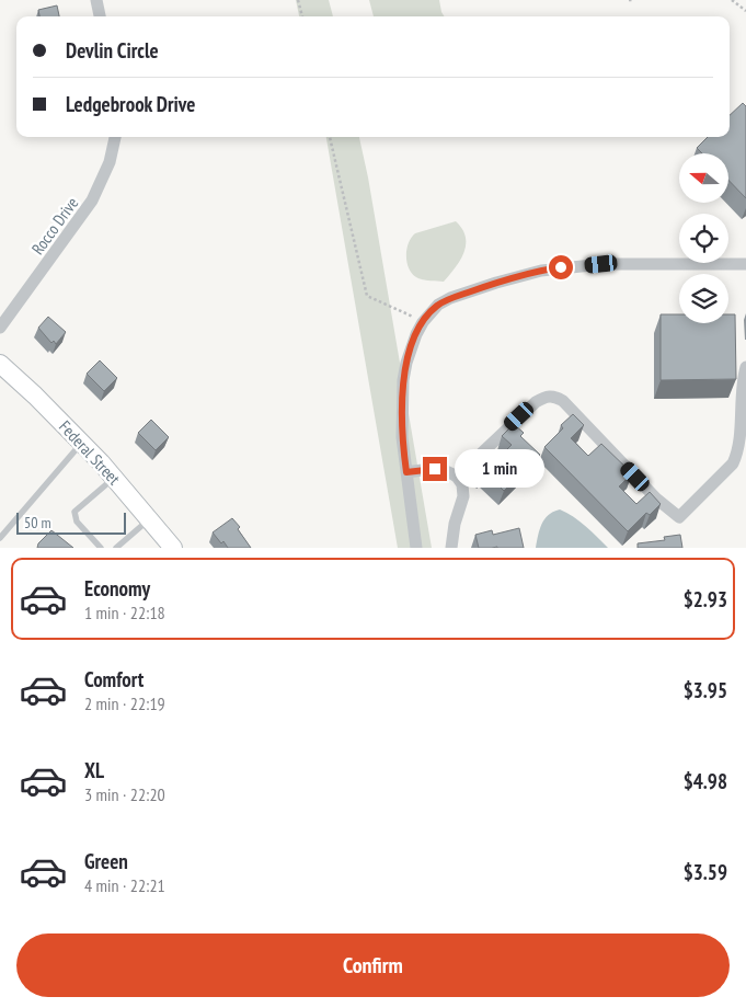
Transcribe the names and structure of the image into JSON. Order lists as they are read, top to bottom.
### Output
{
  "streets": {
    "street": ["Rocco Drive", "Federal Street"]
  },
  "scale_bar": "50 m",
  "north": "left",
  "page": {
    "banner": ["Devlin Circle", "Ledgebrook Drive"],
    "bubble": "1 min",
    "scale": "50 m",
    "list": [
      {
        "name": "Economy",
        "note": "1 min · 22:18",
        "value": "$2.93"
      },
      {
        "name": "Comfort",
        "note": "2 min · 22:19",
        "value": "$3.95"
      },
      {
        "name": "XL",
        "note": "3 min · 22:20",
        "value": "$4.98"
      },
      {
        "name": "Green",
        "note": "4 min · 22:21",
        "value": "$3.59"
      }
    ],
    "buttons": "Confirm"
  }
}
